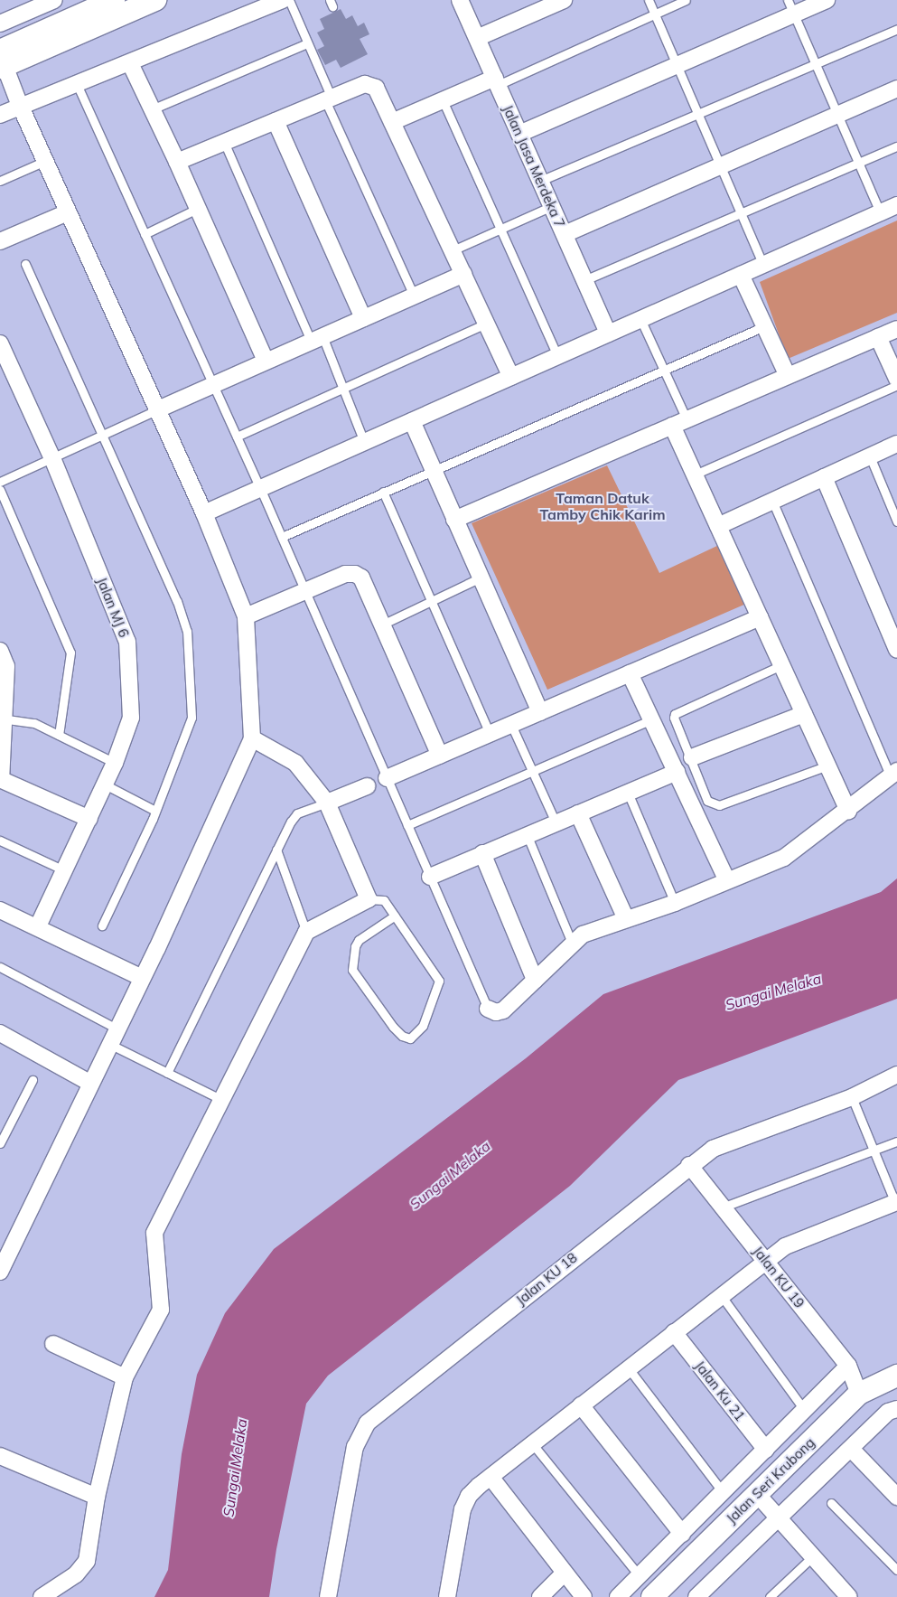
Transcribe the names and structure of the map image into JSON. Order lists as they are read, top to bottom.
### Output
{
  "streets": {
    "street": [
      "Jalan Jasa Merdeka 7",
      "Jalan MJ 6",
      "Jalan KU 19",
      "Jalan KU 18",
      "Jalan Ku 21",
      "Jalan Seri Krubong"
    ]
  },
  "crossings": [
    ["Jalan KU 19", "Jalan KU 18"],
    ["Jalan KU 19", "Jalan Seri Krubong"]
  ],
  "districts": ["Taman Datuk Tamby Chik Karim"],
  "water": ["Sungai Melaka"]
}
